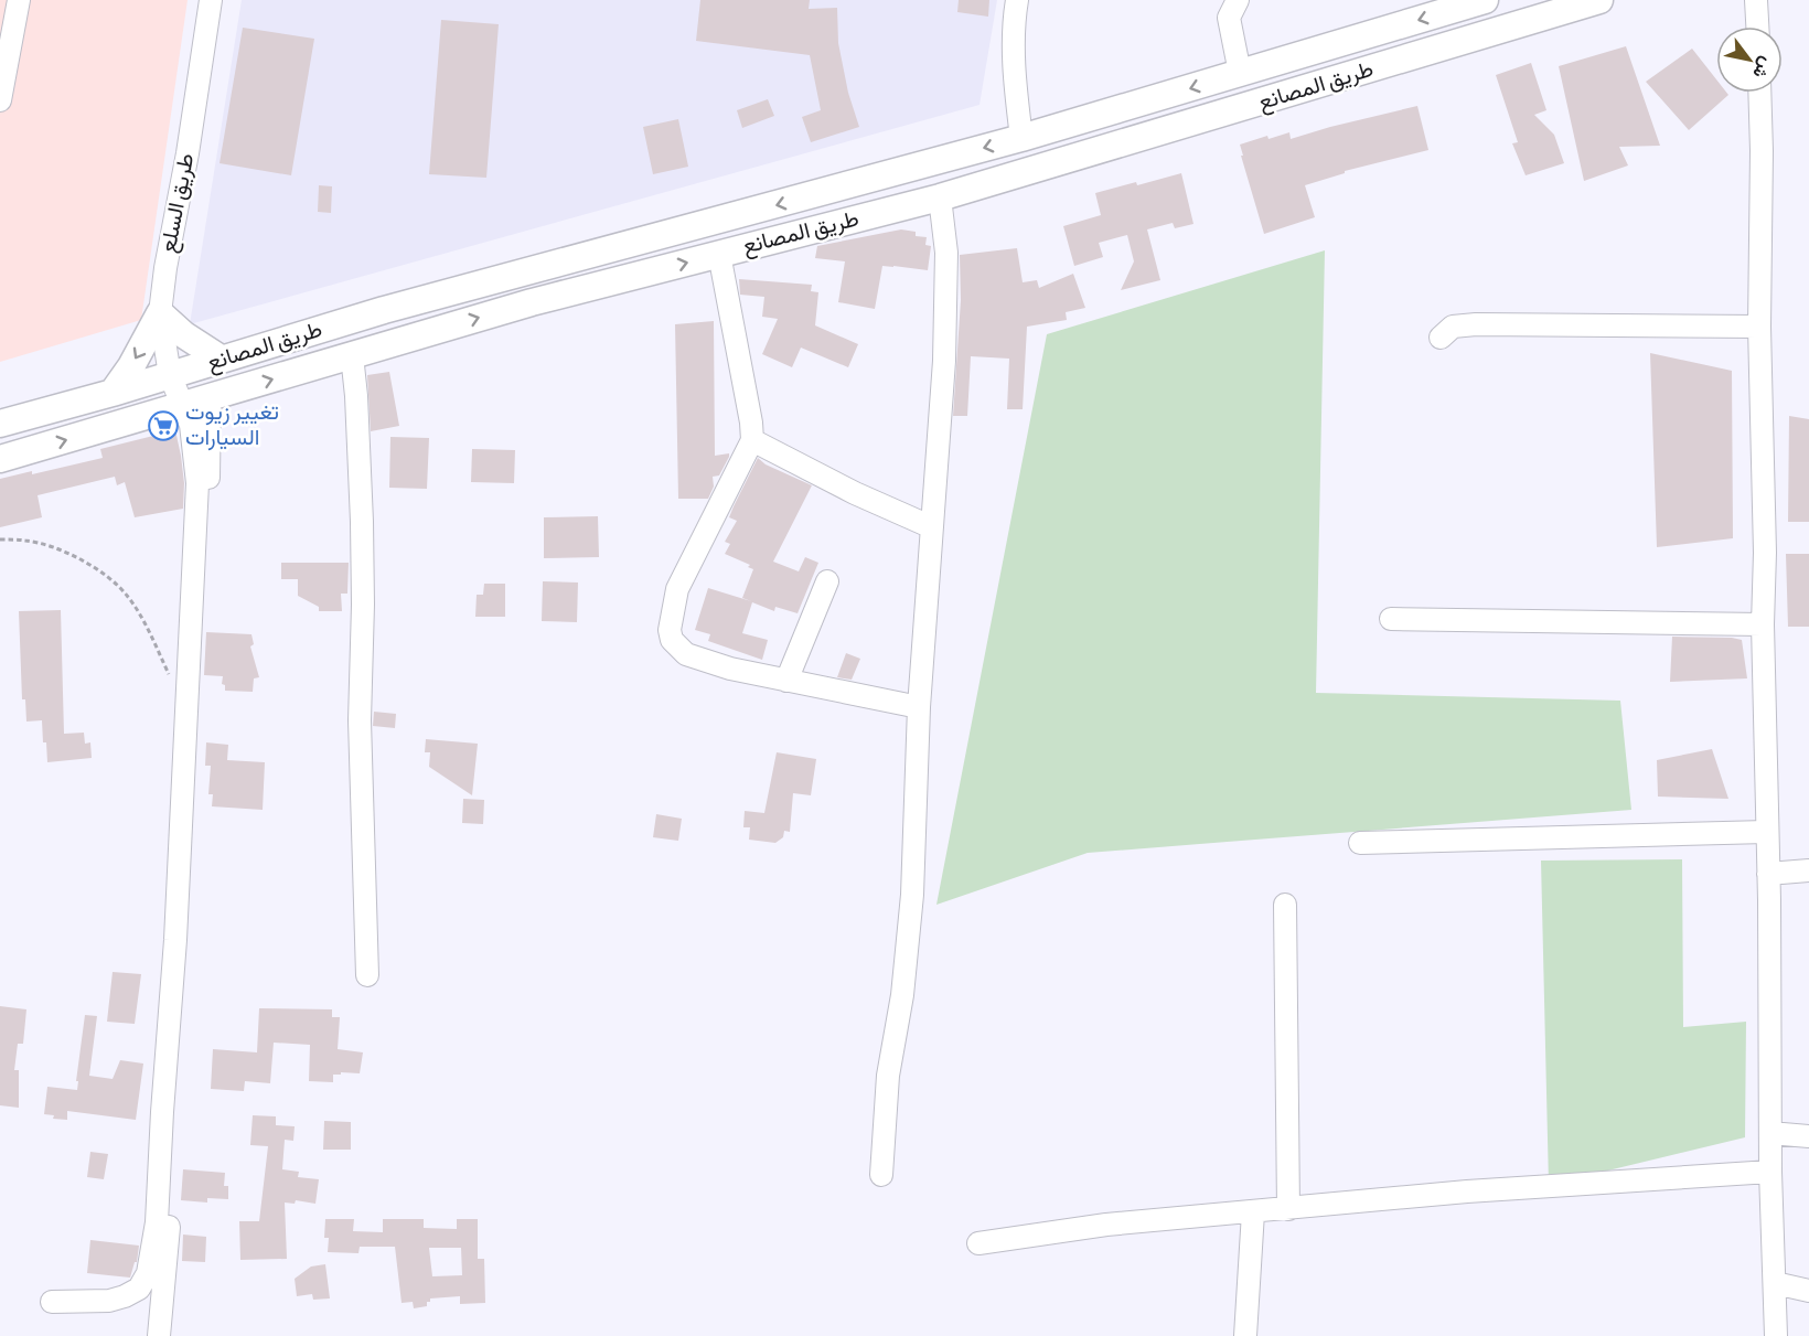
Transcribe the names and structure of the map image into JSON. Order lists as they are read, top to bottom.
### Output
{
  "streets": {
    "main road": ["طريق المصانع"],
    "street": ["طريق السلع"]
  },
  "crossings": [
    ["طريق المصانع", "طريق السلع"]
  ],
  "places": {
    "supermarket": ["تغيير زيوت السيارات"]
  },
  "north": "bottom right"
}
